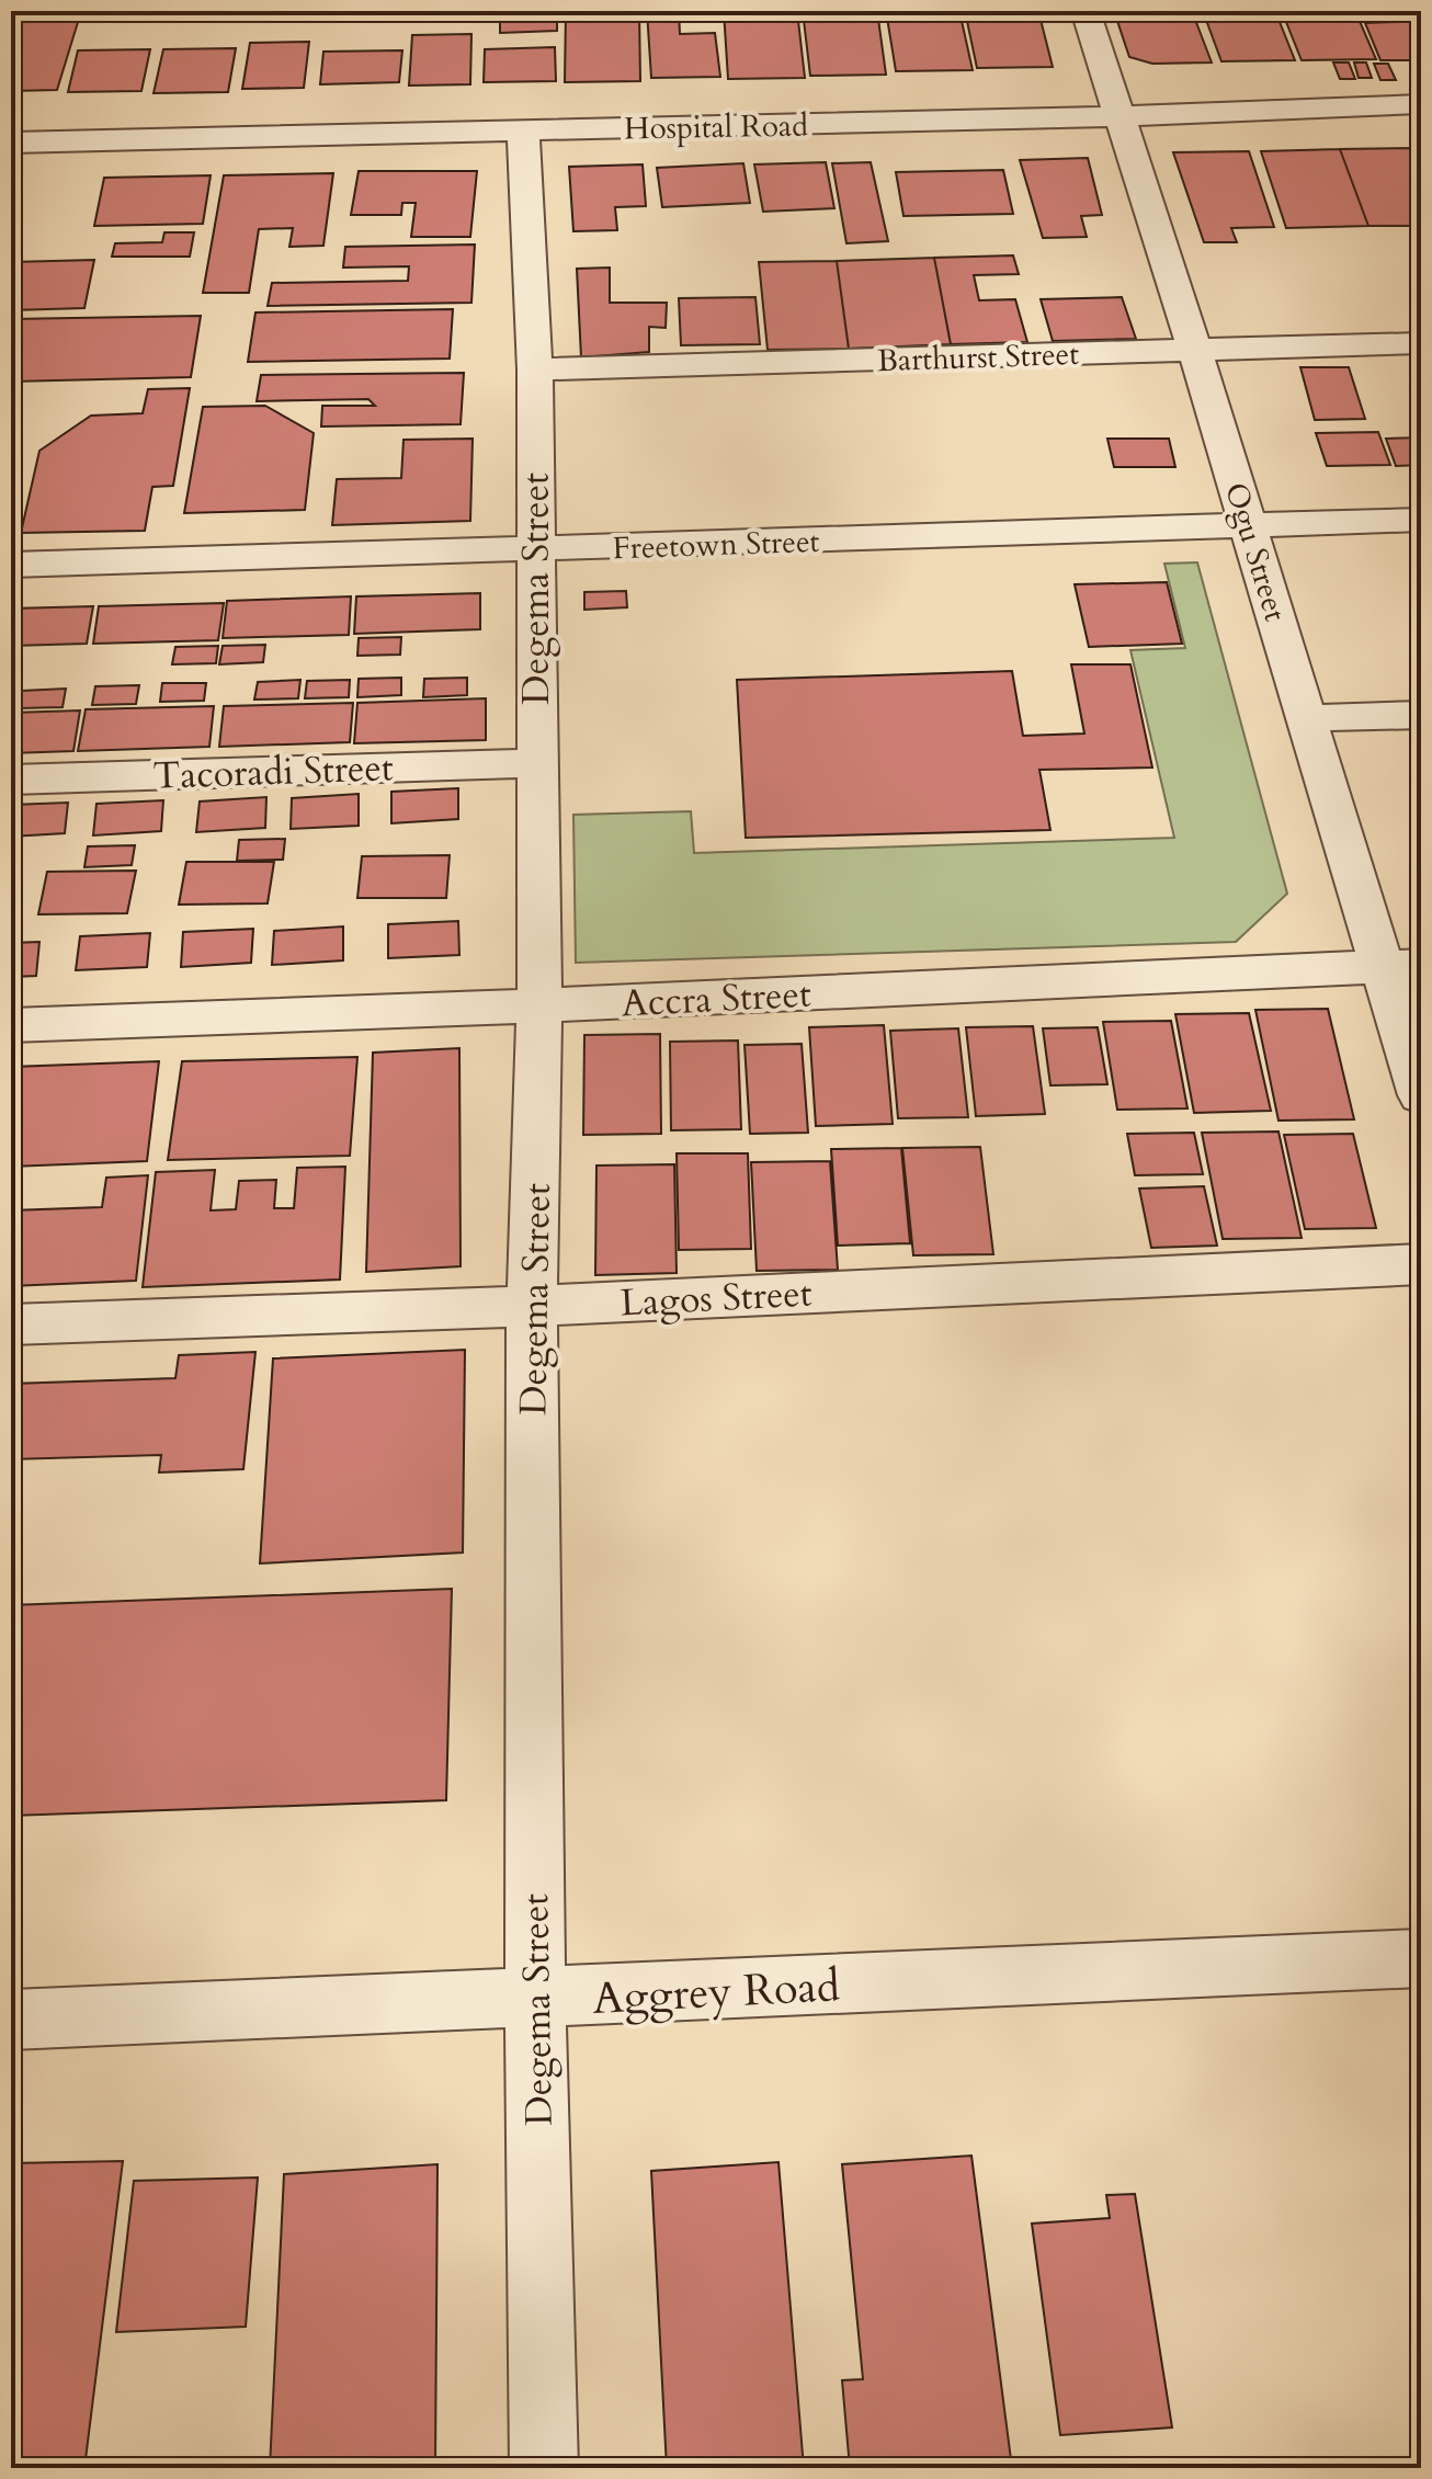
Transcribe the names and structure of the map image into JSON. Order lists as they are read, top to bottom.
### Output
{
  "streets": {
    "street": [
      "Hospital Road",
      "Barthurst Street",
      "Freetown Street",
      "Ogu Street",
      "Degema Street",
      "Tacoradi Street",
      "Accra Street",
      "Lagos Street",
      "Aggrey Road"
    ]
  },
  "crossings": [
    ["Hospital Road", "Ogu Street"],
    ["Hospital Road", "Degema Street"],
    ["Barthurst Street", "Ogu Street"],
    ["Barthurst Street", "Degema Street"],
    ["Freetown Street", "Ogu Street"],
    ["Freetown Street", "Degema Street"],
    ["Ogu Street", "Accra Street"],
    ["Degema Street", "Tacoradi Street"],
    ["Degema Street", "Accra Street"],
    ["Degema Street", "Lagos Street"],
    ["Degema Street", "Aggrey Road"]
  ]
}
